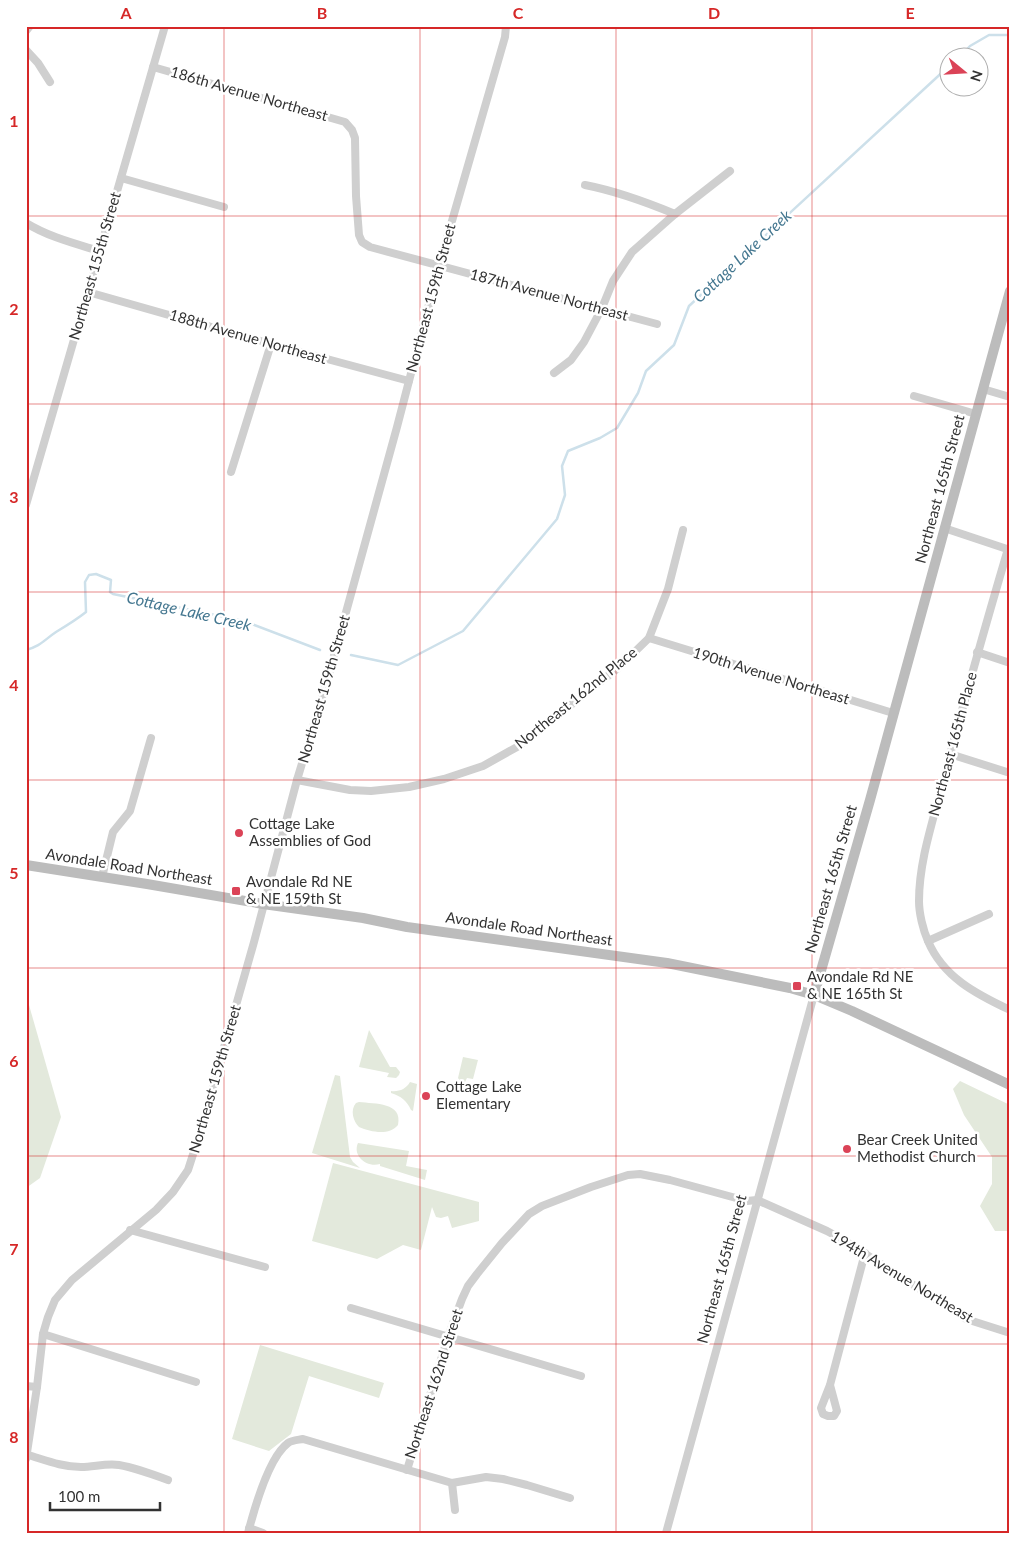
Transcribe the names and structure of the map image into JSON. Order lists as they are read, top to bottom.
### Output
{
  "streets": {
    "main road": ["Northeast 165th Street", "Avondale Road Northeast"],
    "street": [
      "186th Avenue Northeast",
      "Northeast 155th Street",
      "187th Avenue Northeast",
      "Northeast 159th Street",
      "188th Avenue Northeast",
      "190th Avenue Northeast",
      "Northeast 162nd Place",
      "Northeast 165th Place",
      "194th Avenue Northeast",
      "Northeast 162nd Street"
    ]
  },
  "crossings": [
    ["186th Avenue Northeast", "Northeast 155th Street"],
    ["186th Avenue Northeast", "187th Avenue Northeast"],
    ["Northeast 155th Street", "188th Avenue Northeast"],
    ["187th Avenue Northeast", "Northeast 159th Street"],
    ["Northeast 159th Street", "188th Avenue Northeast"],
    ["Northeast 159th Street", "Northeast 162nd Place"],
    ["Northeast 159th Street", "Avondale Road Northeast"],
    ["Northeast 165th Street", "190th Avenue Northeast"],
    ["Northeast 165th Street", "Avondale Road Northeast"],
    ["Northeast 165th Street", "194th Avenue Northeast"],
    ["190th Avenue Northeast", "Northeast 162nd Place"],
    ["194th Avenue Northeast", "Northeast 162nd Street"]
  ],
  "water": ["Cottage Lake Creek"],
  "places": {
    "other": ["Cottage Lake Assemblies of God", "Cottage Lake Elementary", "Bear Creek United Methodist Church"],
    "transit": ["Avondale Rd NE & NE 159th St", "Avondale Rd NE & NE 165th St"]
  },
  "scale_bar": "100 m",
  "north": "right",
  "grid": {
    "columns": [
      "A",
      "B",
      "C",
      "D",
      "E"
    ],
    "rows": [
      "1",
      "2",
      "3",
      "4",
      "5",
      "6",
      "7",
      "8"
    ]
  }
}
